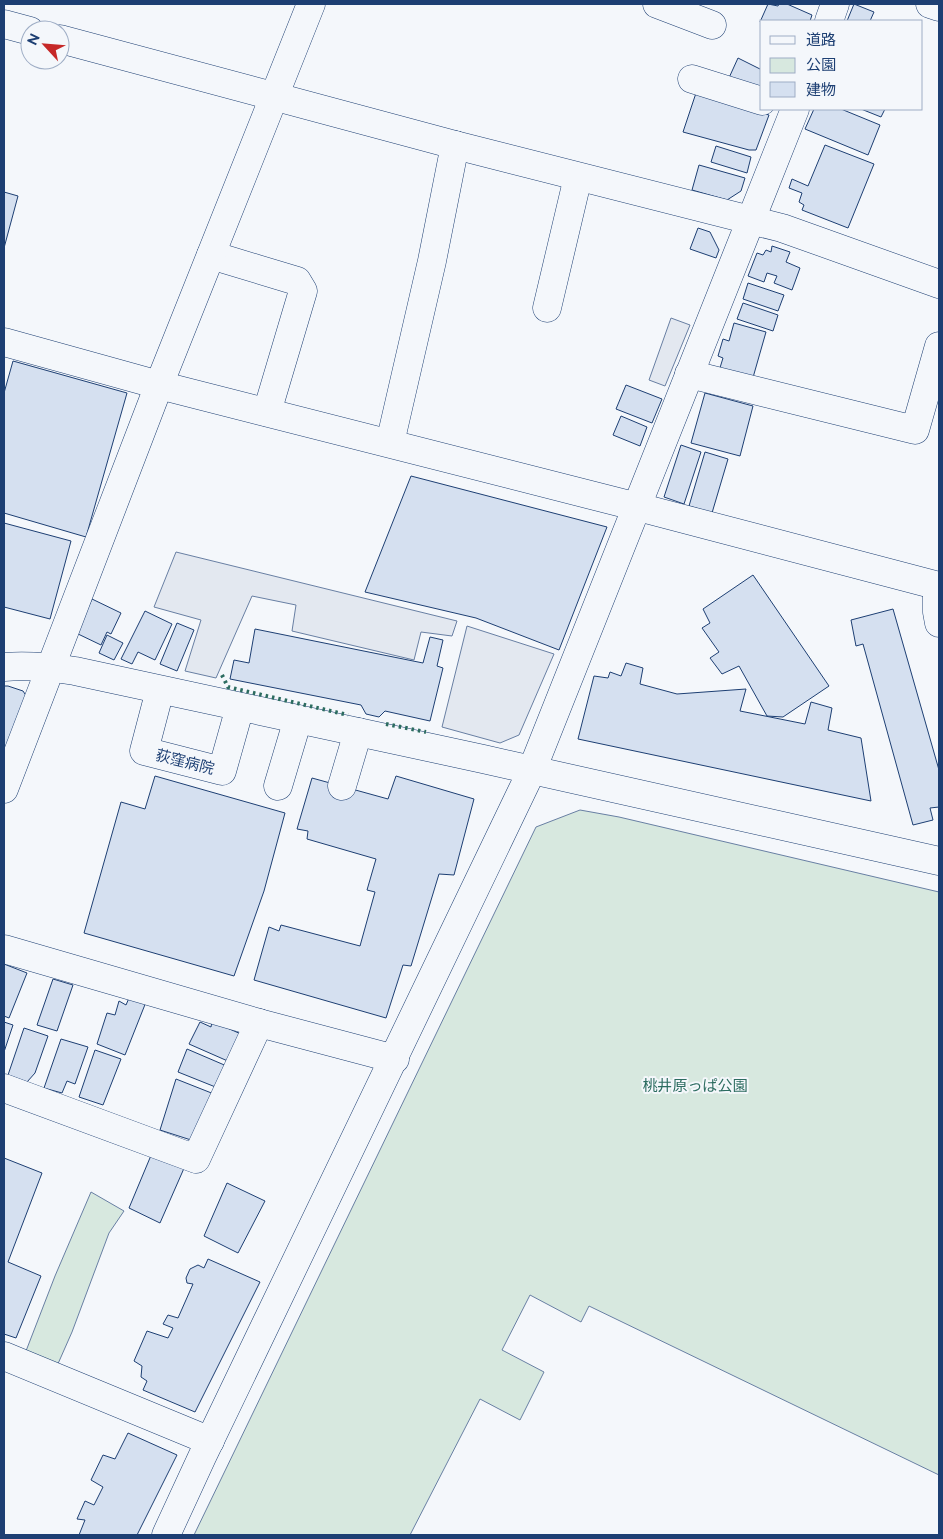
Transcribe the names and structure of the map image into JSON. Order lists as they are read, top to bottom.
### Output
{
  "streets": {
    "street": ["荻窪病院"]
  },
  "parks": ["桃井原っぱ公園"],
  "legend": ["道路", "公園", "建物"],
  "north": "top left"
}
